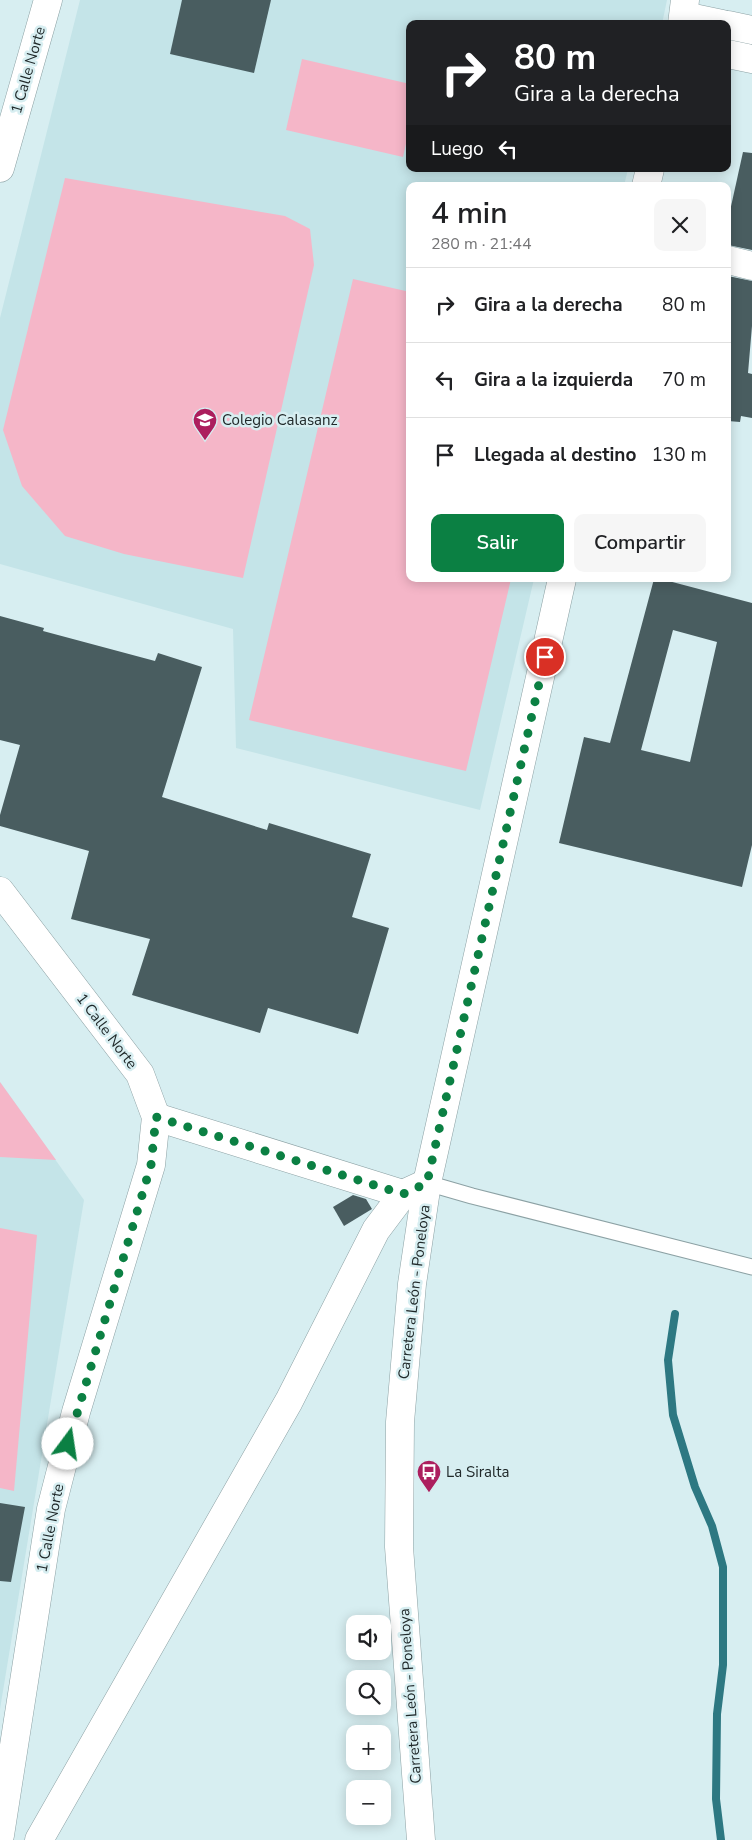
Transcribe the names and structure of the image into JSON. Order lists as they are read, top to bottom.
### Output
{
  "streets": {
    "street": ["1 Calle Norte", "Carretera León - Poneloya"]
  },
  "places": {
    "school or university": ["Colegio Calasanz"],
    "bus stop": ["La Siralta"]
  },
  "page": {
    "turn": ["80 m", "Gira a la derecha"],
    "then": "Luego",
    "heading": ["4 min", "280 m · 21:44"],
    "list": [
      {
        "name": "Gira a la derecha",
        "value": "80 m"
      },
      {
        "name": "Gira a la izquierda",
        "value": "70 m"
      },
      {
        "name": "Llegada al destino",
        "value": "130 m"
      }
    ],
    "buttons": ["Salir", "Compartir"],
    "map_buttons": ["+", "−"]
  }
}
